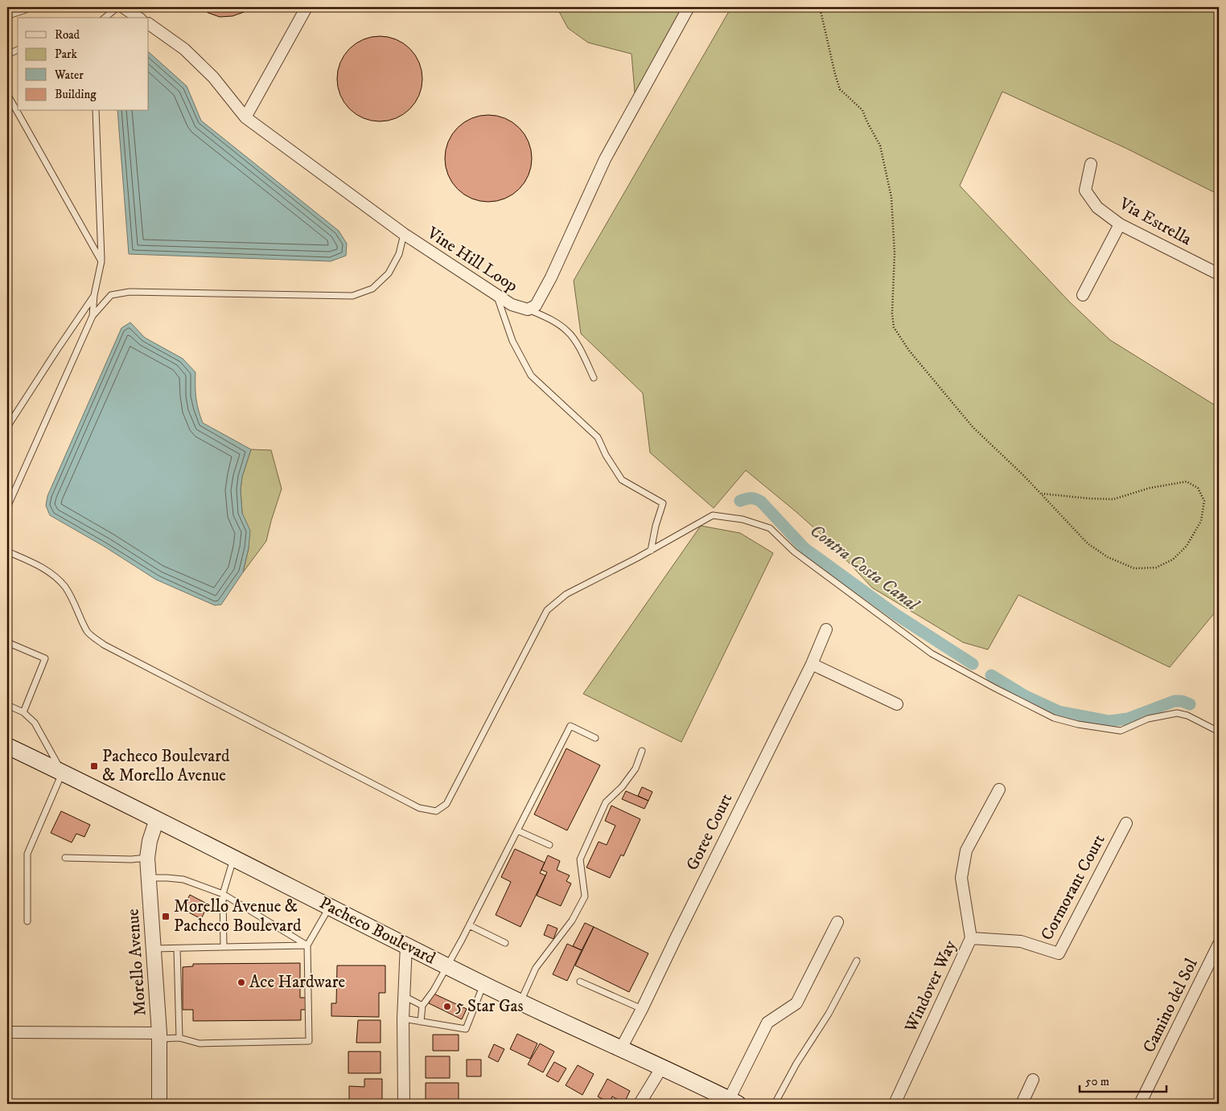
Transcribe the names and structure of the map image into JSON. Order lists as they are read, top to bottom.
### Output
{
  "streets": {
    "main road": ["Pacheco Boulevard"],
    "street": [
      "Via Estrella",
      "Vine Hill Loop",
      "Goree Court",
      "Cormorant Court",
      "Morello Avenue",
      "Windover Way",
      "Camino del Sol"
    ]
  },
  "crossings": [
    ["Goree Court", "Pacheco Boulevard"],
    ["Cormorant Court", "Windover Way"],
    ["Pacheco Boulevard", "Morello Avenue"]
  ],
  "water": ["Contra Costa Canal"],
  "places": {
    "transit": ["Pacheco Boulevard & Morello Avenue", "Morello Avenue & Pacheco Boulevard"],
    "other": ["Ace Hardware", "5 Star Gas"]
  },
  "legend": [
    "Road",
    "Park",
    "Water",
    "Building"
  ],
  "scale_bar": "50 m"
}
